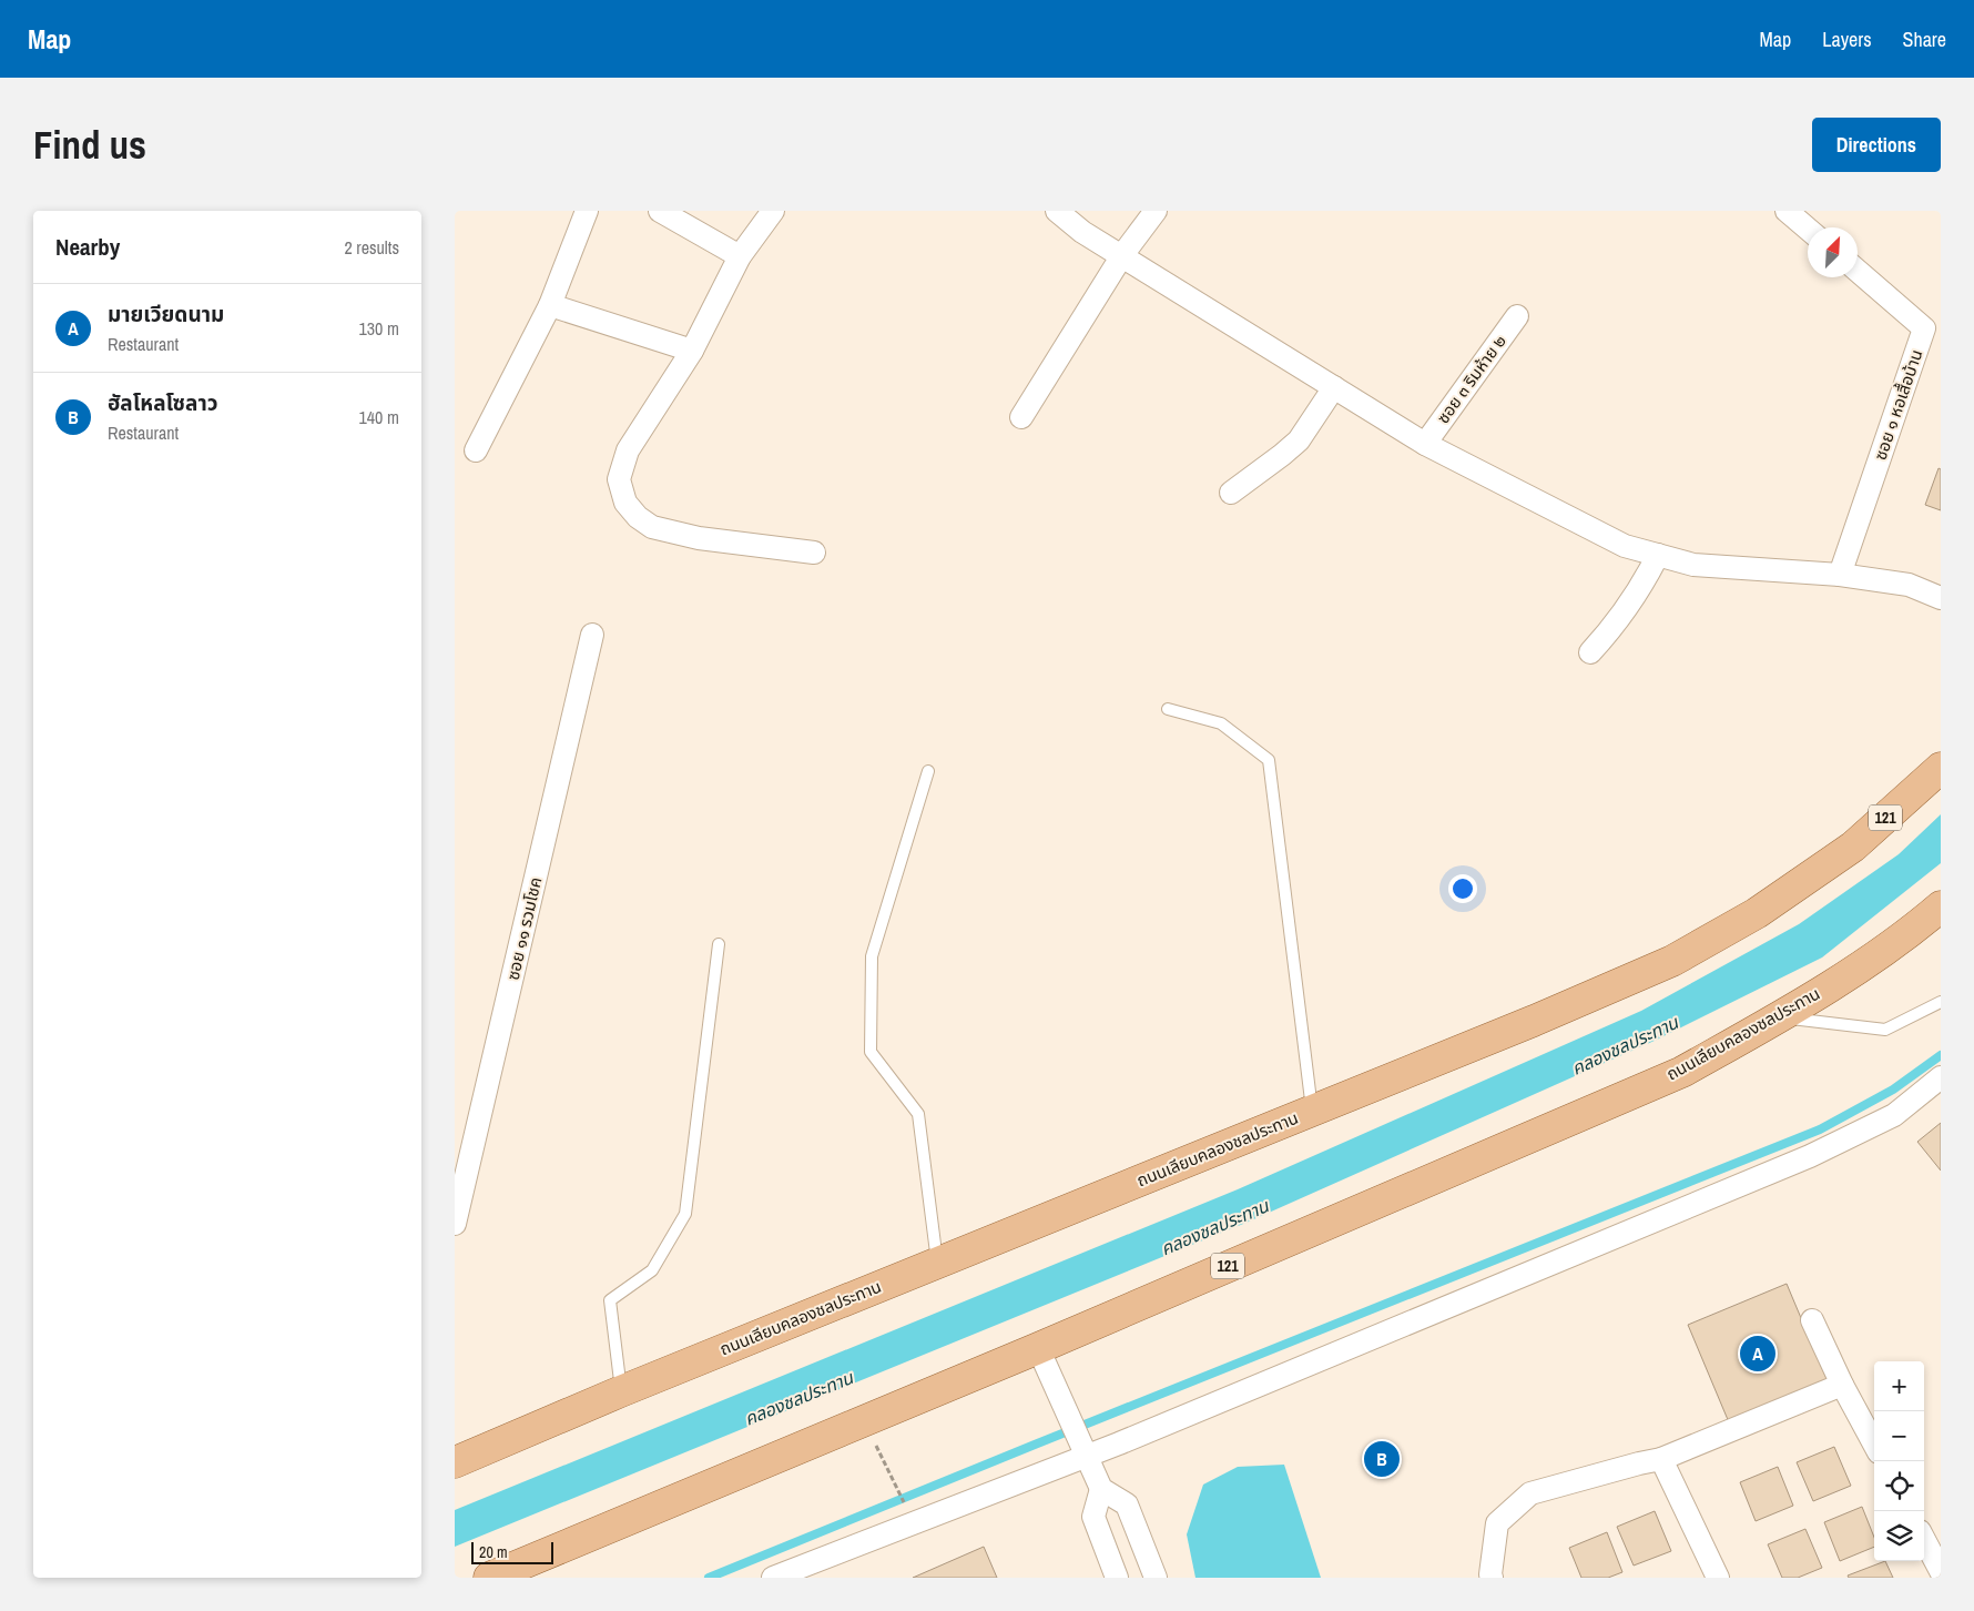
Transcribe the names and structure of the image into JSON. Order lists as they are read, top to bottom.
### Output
{
  "streets": {
    "main road": ["121", "ถนนเลียบคลองชลประทาน"],
    "street": ["ซอย ๓ ริมห้าย ๒", "ซอย ๑ หอเสื้อบ้าน", "ซอย ๑๑ รวมโชค"]
  },
  "water": ["คลองชลประทาน"],
  "scale_bar": "20 m",
  "north": "top right",
  "page": {
    "header": "Map",
    "nav": ["Map", "Layers", "Share"],
    "buttons": "Directions",
    "title": "Find us",
    "heading": ["Nearby", "2 results"],
    "list": [
      {
        "mark": "A",
        "name": "มายเวียดนาม",
        "note": "Restaurant",
        "value": "130 m"
      },
      {
        "mark": "B",
        "name": "ฮัลโหลโซลาว",
        "note": "Restaurant",
        "value": "140 m"
      }
    ],
    "pins": ["A", "B"],
    "map_buttons": ["+", "−"],
    "scale": "20 m"
  }
}
